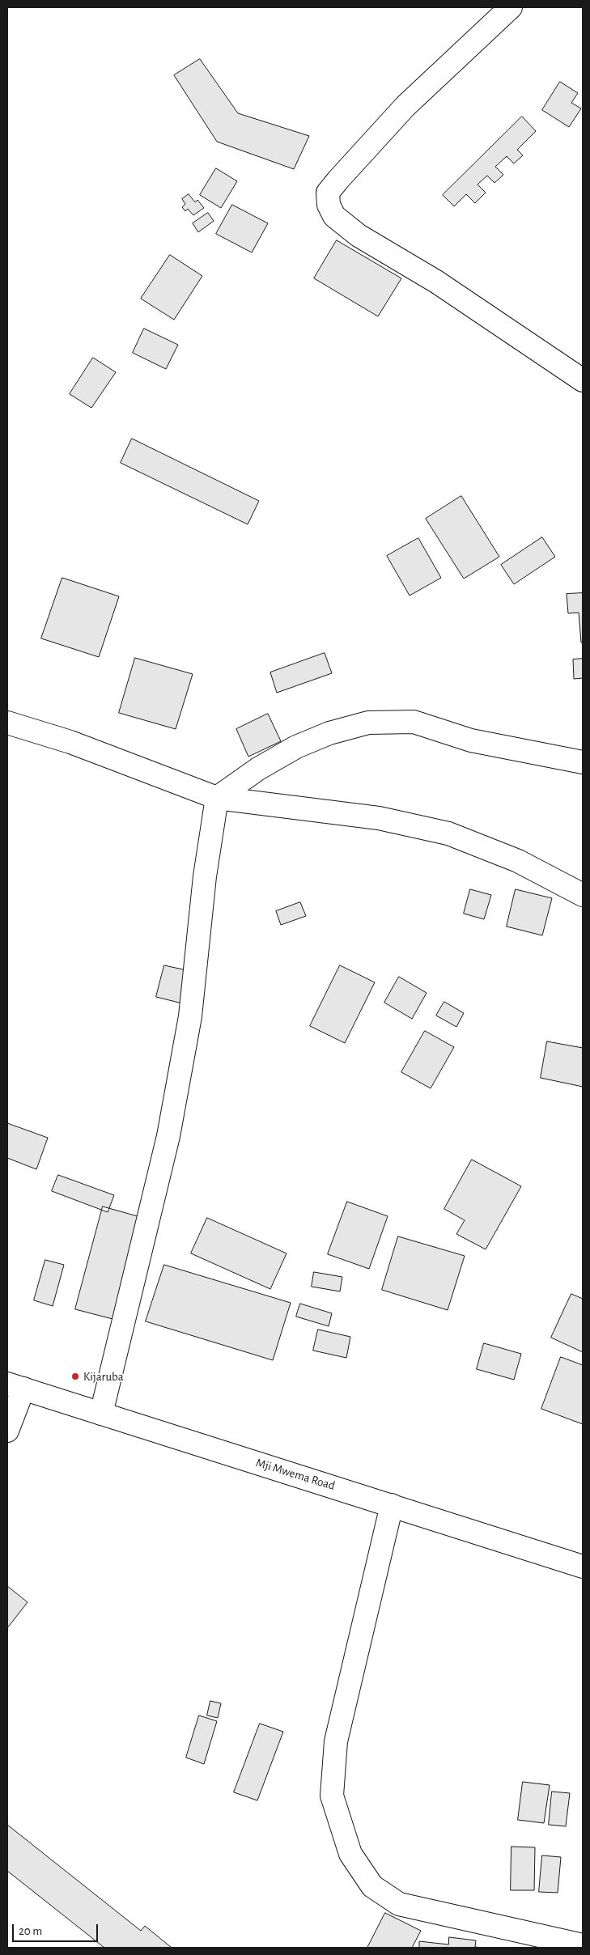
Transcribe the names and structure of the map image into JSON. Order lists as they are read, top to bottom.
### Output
{
  "streets": {
    "street": ["Mji Mwema Road"]
  },
  "places": ["Kijaruba"],
  "scale_bar": "20 m"
}
